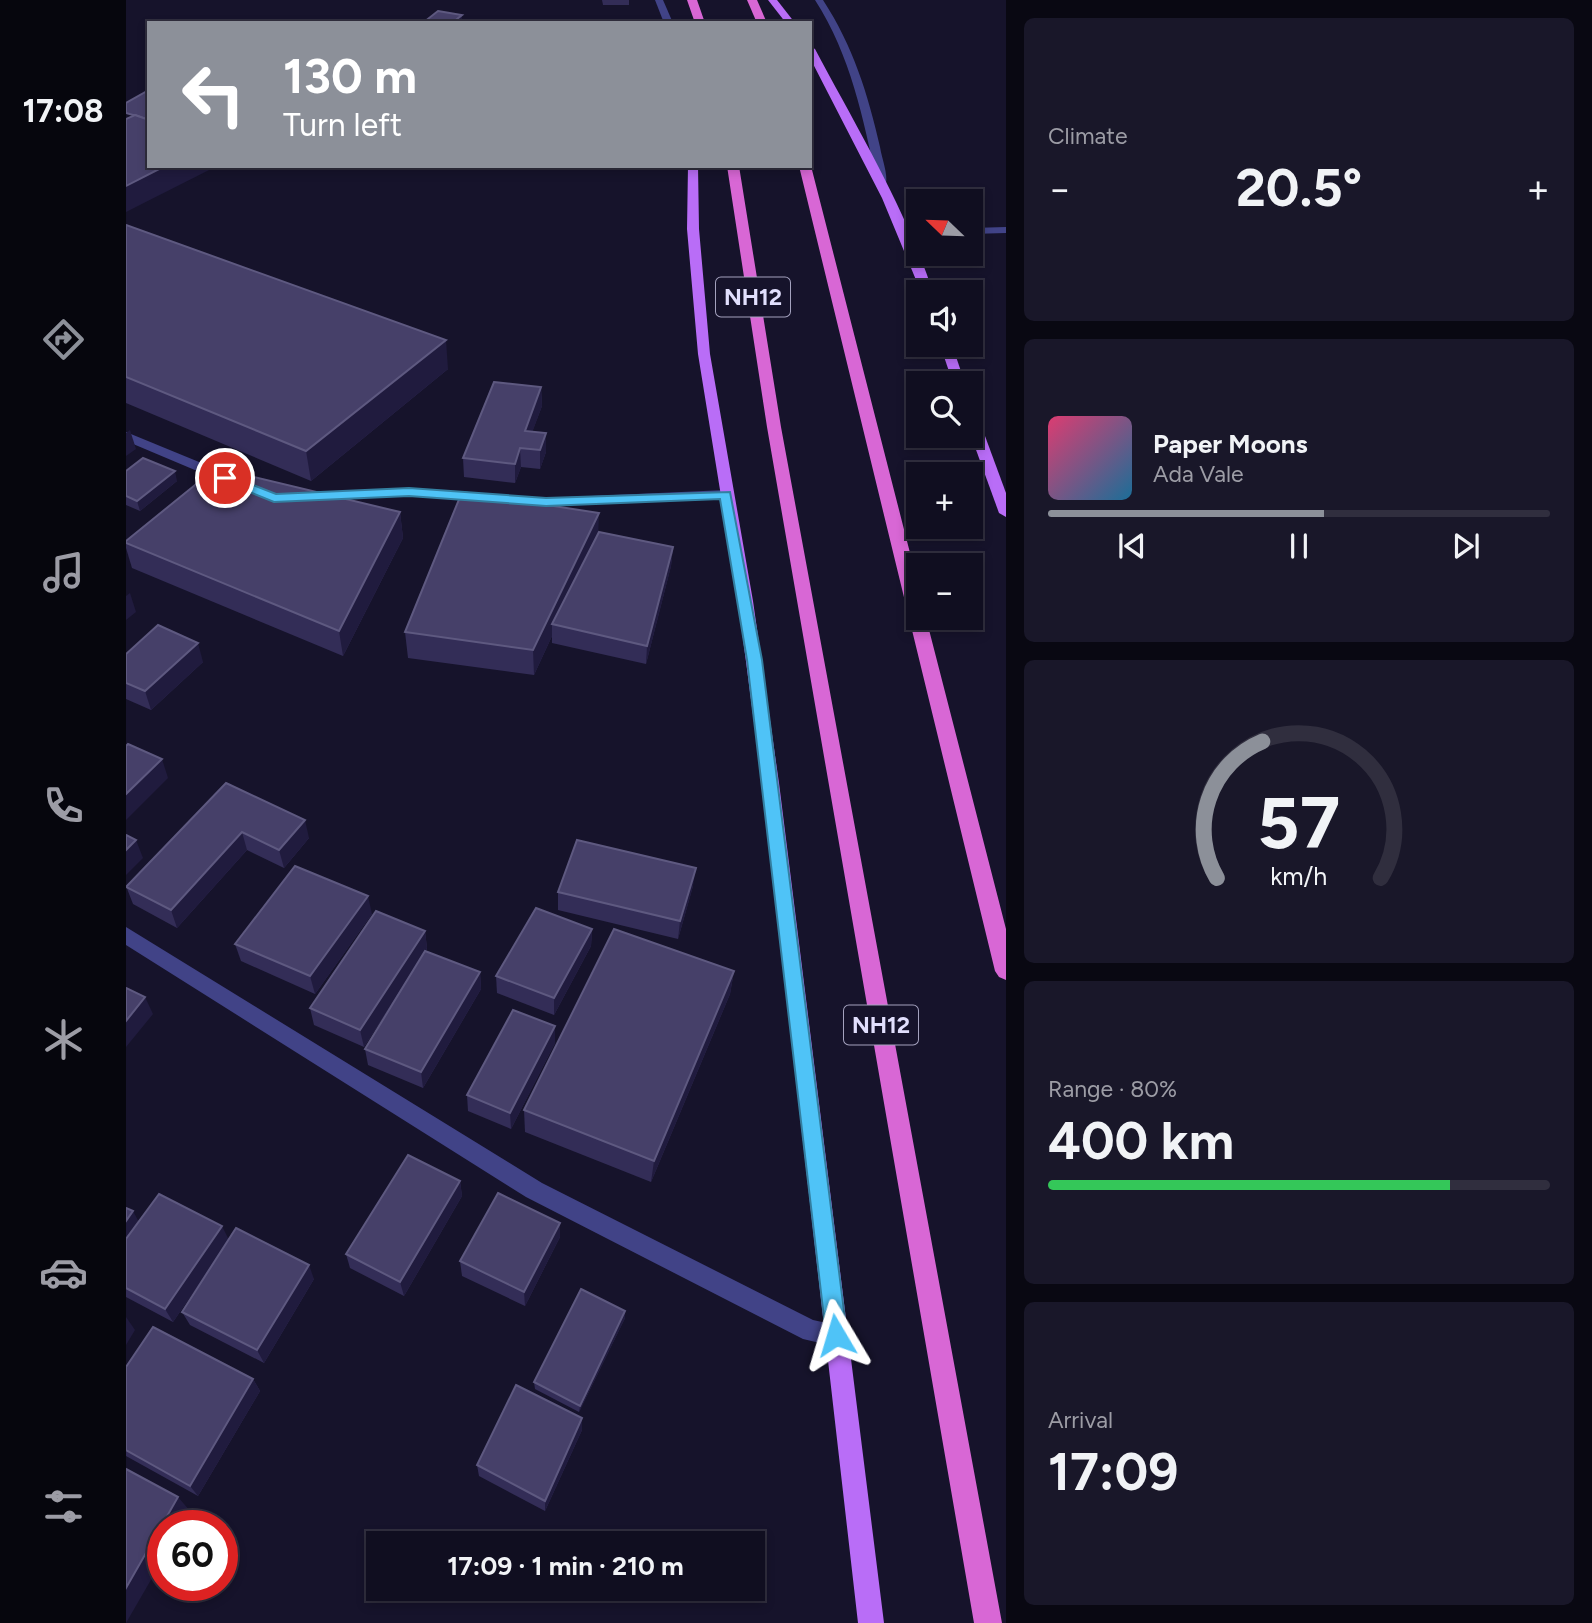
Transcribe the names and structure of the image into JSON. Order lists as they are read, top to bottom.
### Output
{
  "streets": {
    "highway": ["NH12"]
  },
  "north": "top left",
  "page": {
    "tabs": "17:08",
    "tile": [
      "Climate",
      ["Range · 80%", "400 km"],
      ["Arrival", "17:09"]
    ],
    "turn": ["130 m", "Turn left"],
    "heat": ["−", "20.5°", "+"],
    "map_buttons": ["+", "−"],
    "song": ["Paper Moons", "Ada Vale"],
    "limit": "60",
    "trip": "17:09 · 1 min · 210 m",
    "gauge": ["57", "km/h"]
  }
}
